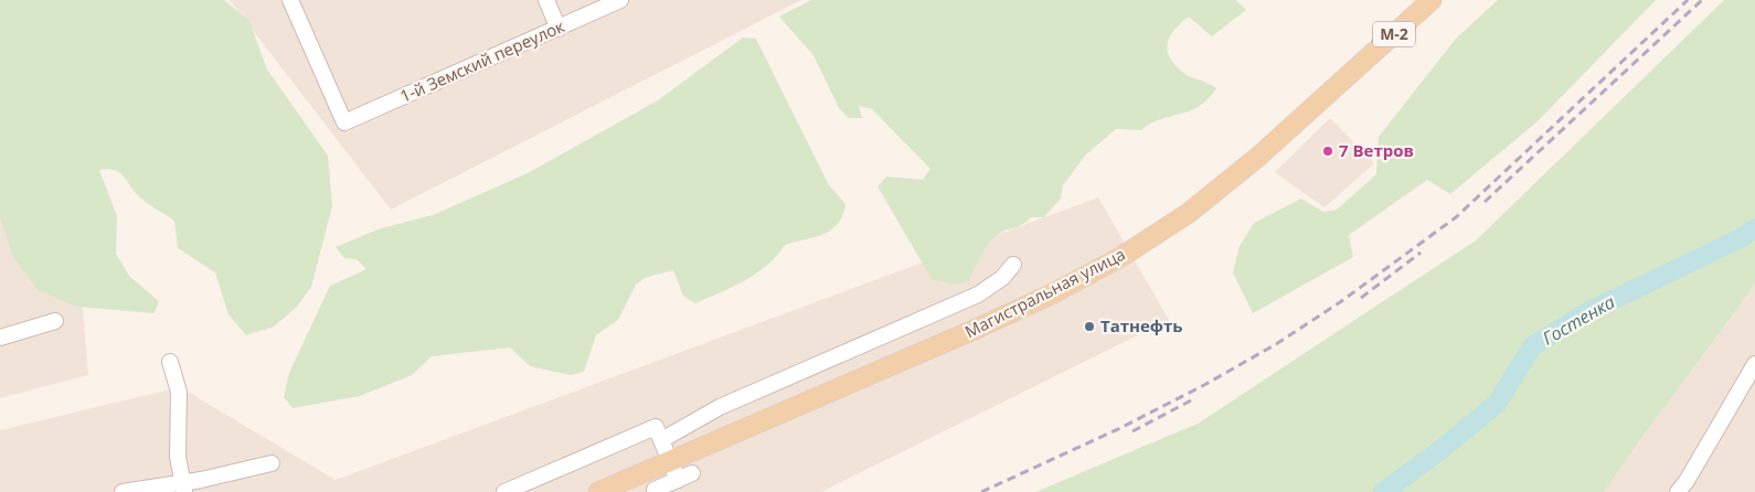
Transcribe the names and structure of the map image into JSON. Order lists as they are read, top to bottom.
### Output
{
  "streets": {
    "main road": ["М-2", "Магистральная улица"],
    "street": ["1-й Земский переулок"]
  },
  "water": ["Гостенка"],
  "places": ["7 Ветров", "Татнефть"]
}
